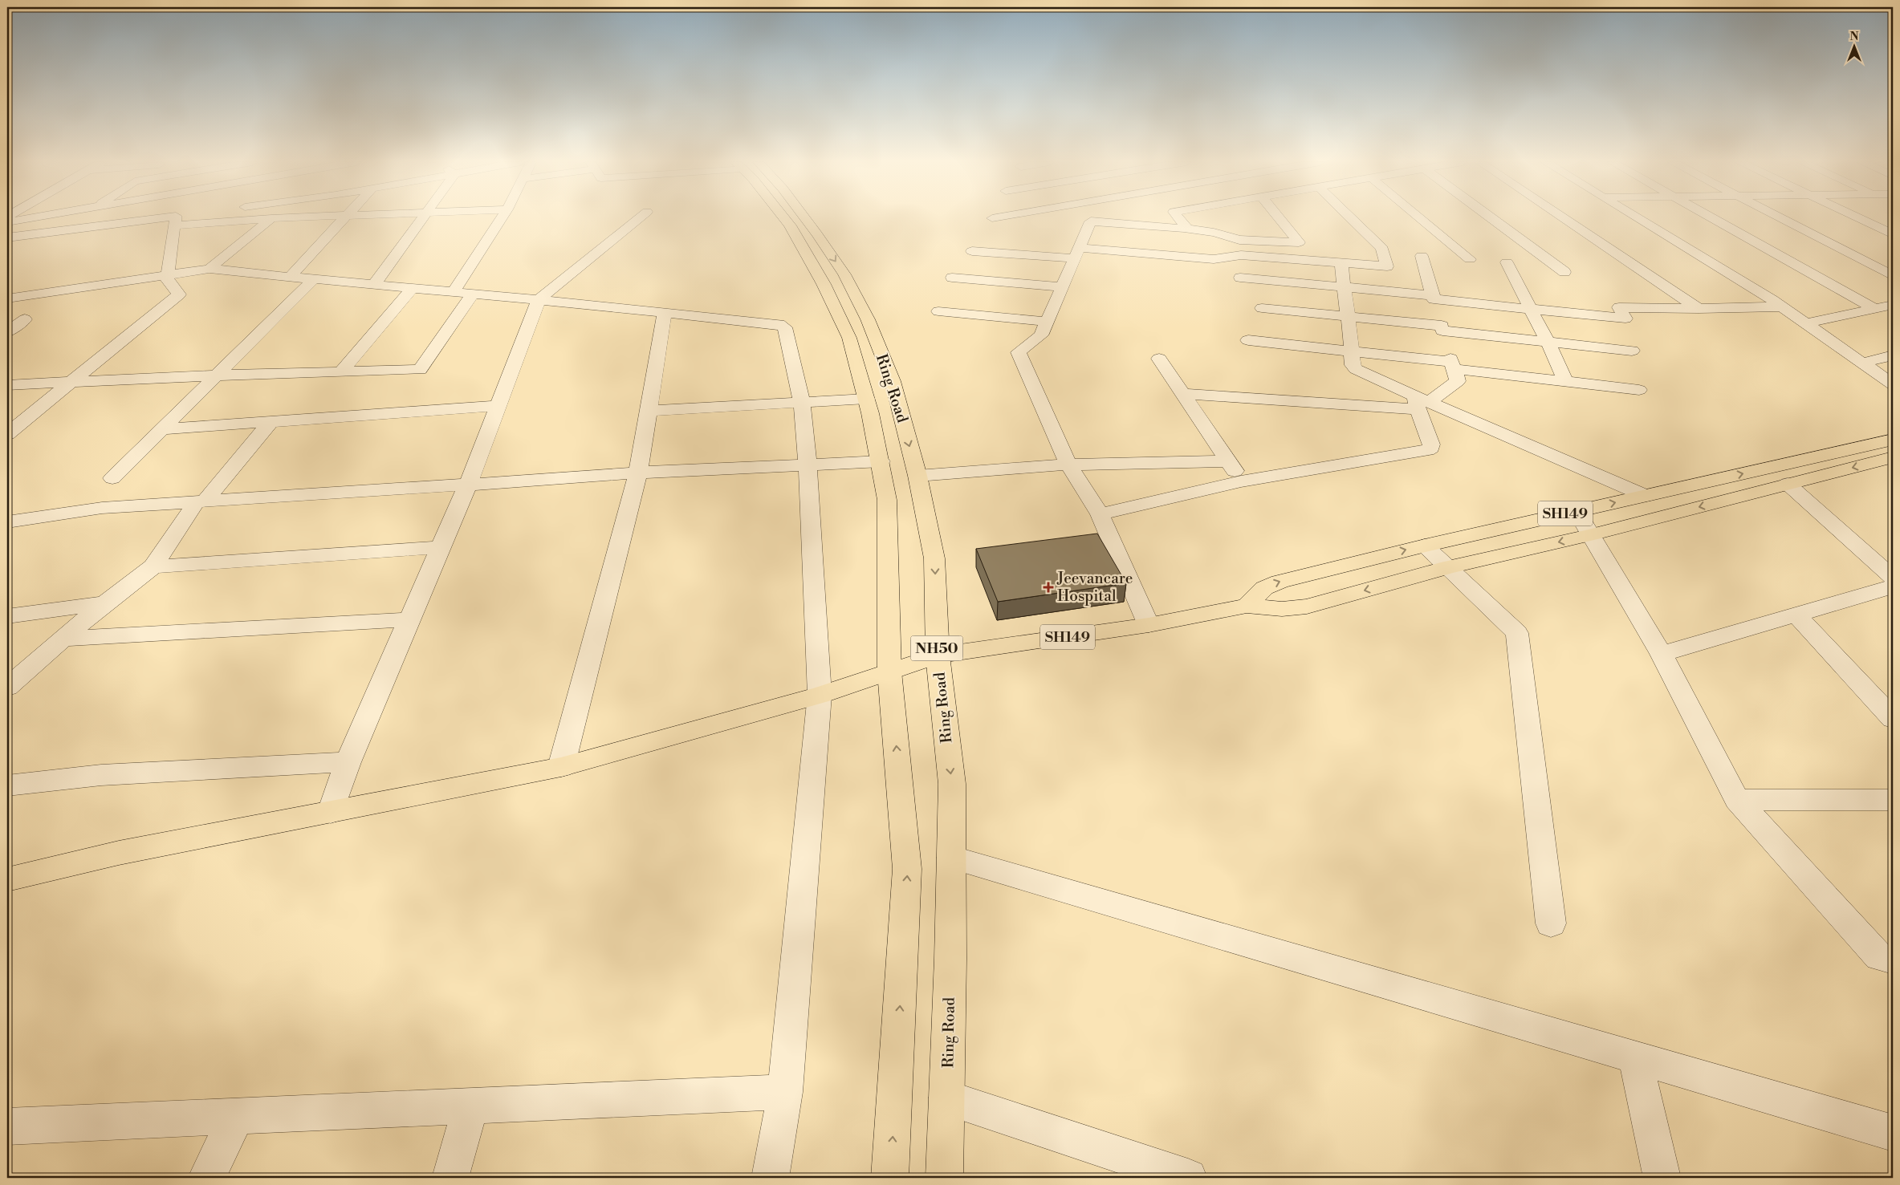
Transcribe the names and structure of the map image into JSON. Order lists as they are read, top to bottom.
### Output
{
  "streets": {
    "main road": ["Ring Road", "SH149", "NH50"]
  },
  "crossings": [
    ["Ring Road", "SH149"]
  ],
  "places": {
    "health": ["Jeevancare Hospital"]
  },
  "north": "top"
}
